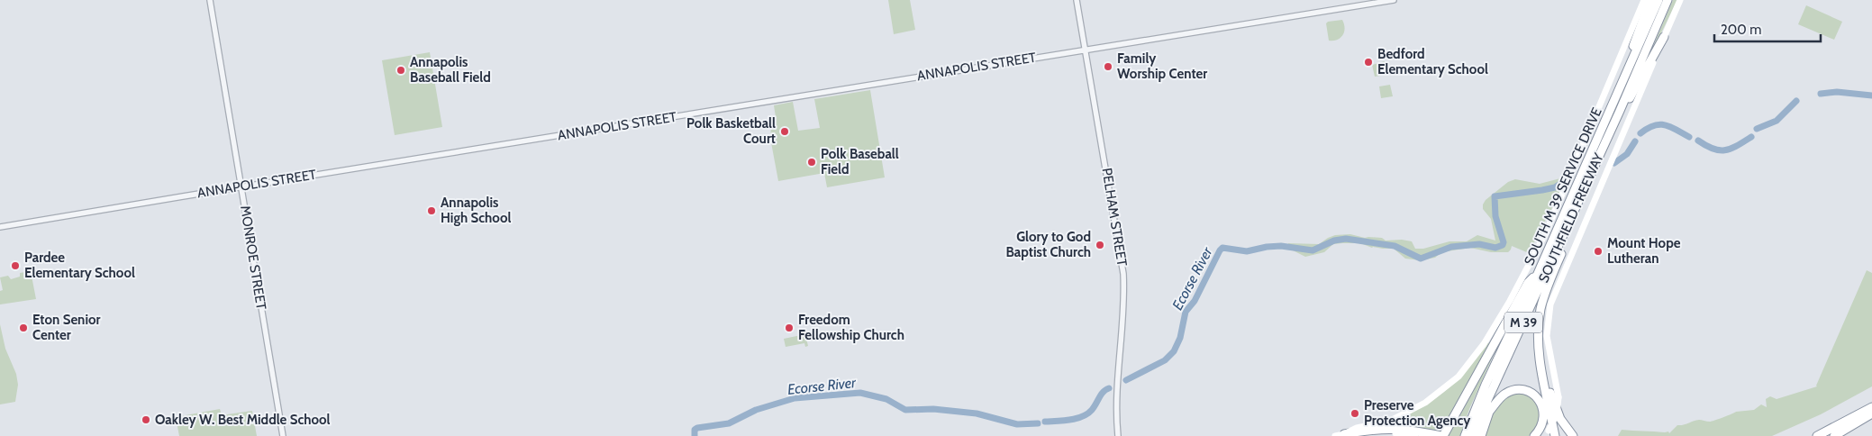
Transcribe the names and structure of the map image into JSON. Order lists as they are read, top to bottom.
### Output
{
  "streets": {
    "highway": ["SOUTHFIELD FREEWAY", "M 39"],
    "main road": ["SOUTH M 39 SERVICE DRIVE"],
    "street": ["ANNAPOLIS STREET", "PELHAM STREET", "MONROE STREET"]
  },
  "crossings": [
    ["ANNAPOLIS STREET", "PELHAM STREET"],
    ["ANNAPOLIS STREET", "MONROE STREET"]
  ],
  "water": ["Ecorse River"],
  "places": [
    "Bedford Elementary School",
    "Family Worship Center",
    "Annapolis Baseball Field",
    "Polk Basketball Court",
    "Polk Baseball Field",
    "Annapolis High School",
    "Glory to God Baptist Church",
    "Mount Hope Lutheran",
    "Pardee Elementary School",
    "Eton Senior Center",
    "Freedom Fellowship Church",
    "Preserve Protection Agency",
    "Oakley W. Best Middle School"
  ],
  "scale_bar": "200 m"
}
